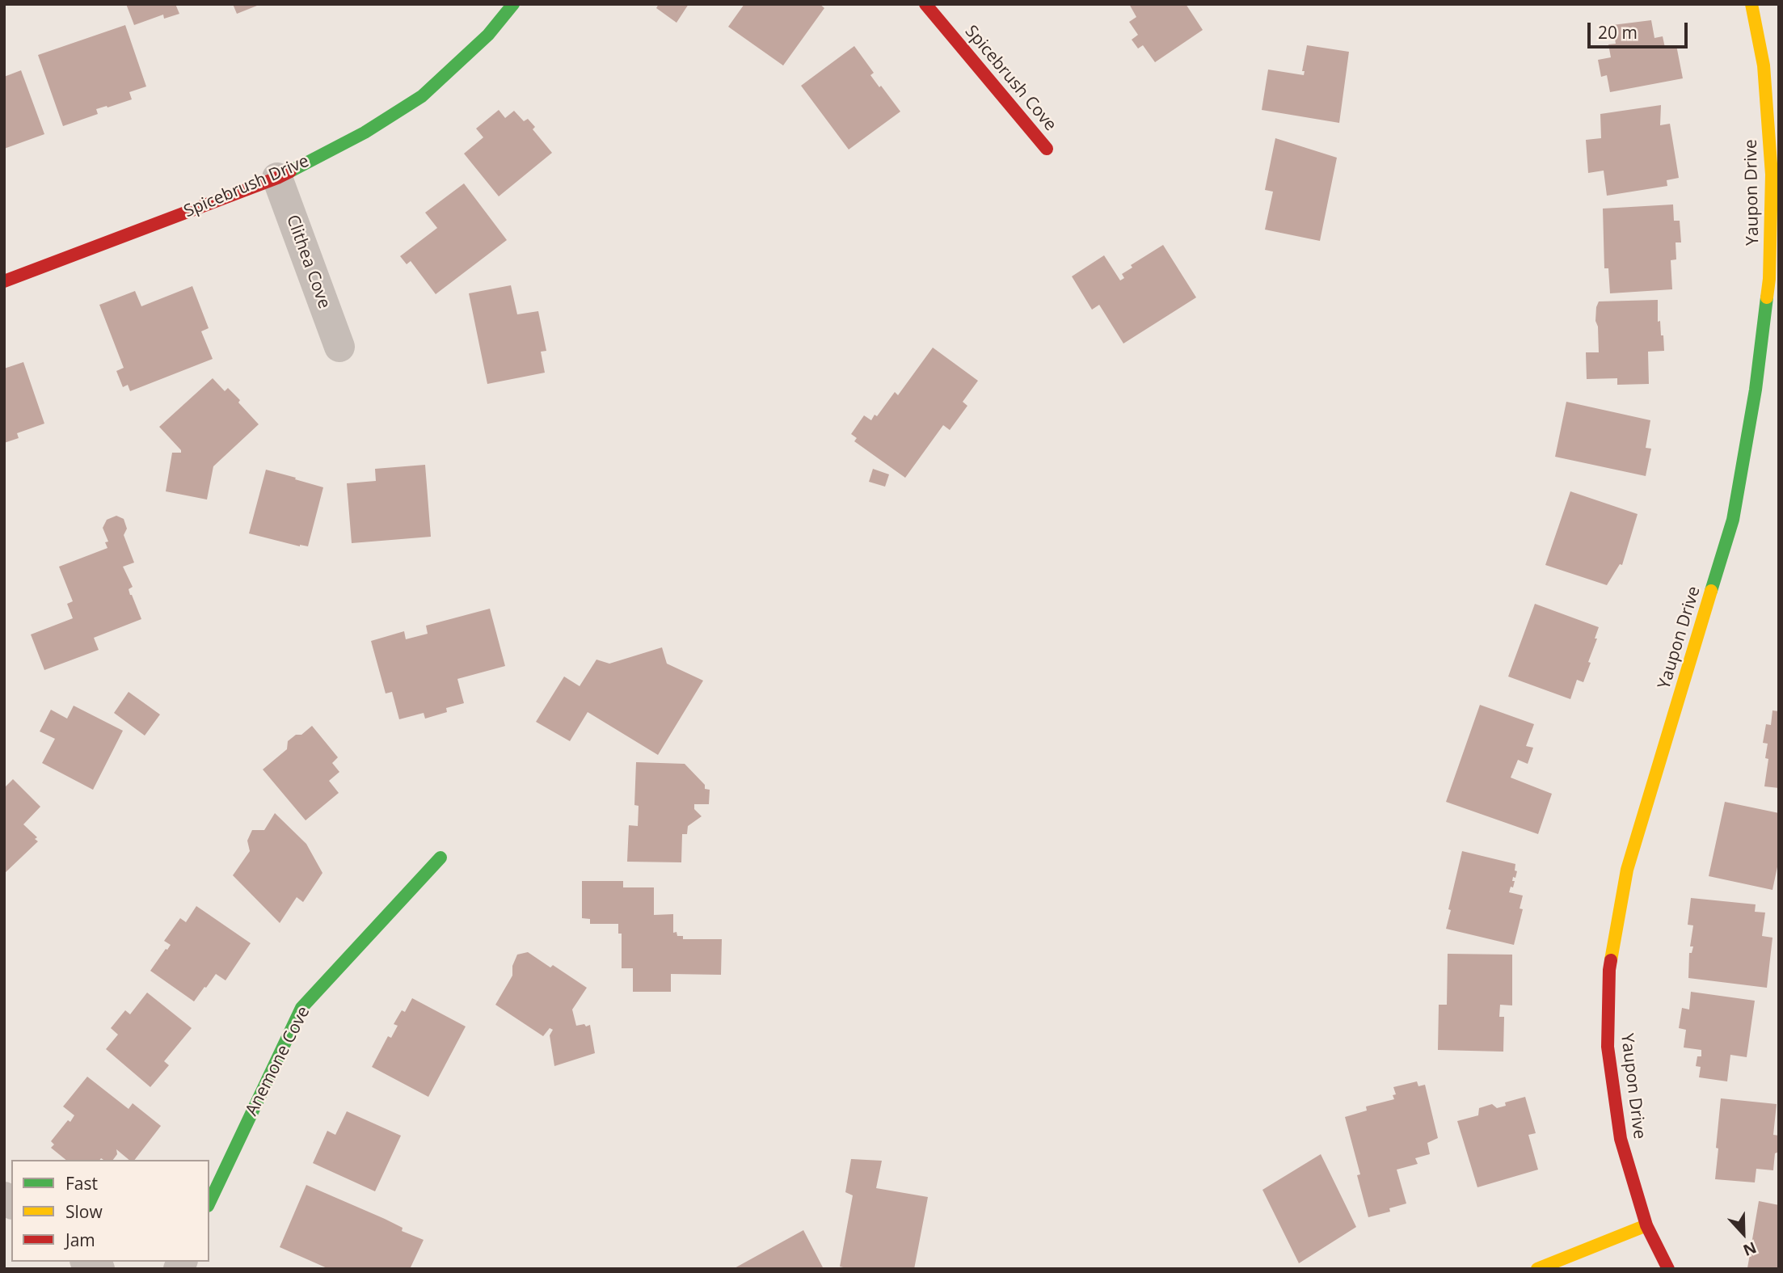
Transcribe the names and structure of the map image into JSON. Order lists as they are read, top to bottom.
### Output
{
  "streets": {
    "street": [
      "Spicebrush Cove",
      "Spicebrush Drive",
      "Yaupon Drive",
      "Clithea Cove",
      "Anemone Cove"
    ]
  },
  "crossings": [
    ["Spicebrush Drive", "Clithea Cove"]
  ],
  "legend": ["Fast", "Slow", "Jam"],
  "scale_bar": "20 m",
  "north": "bottom"
}
